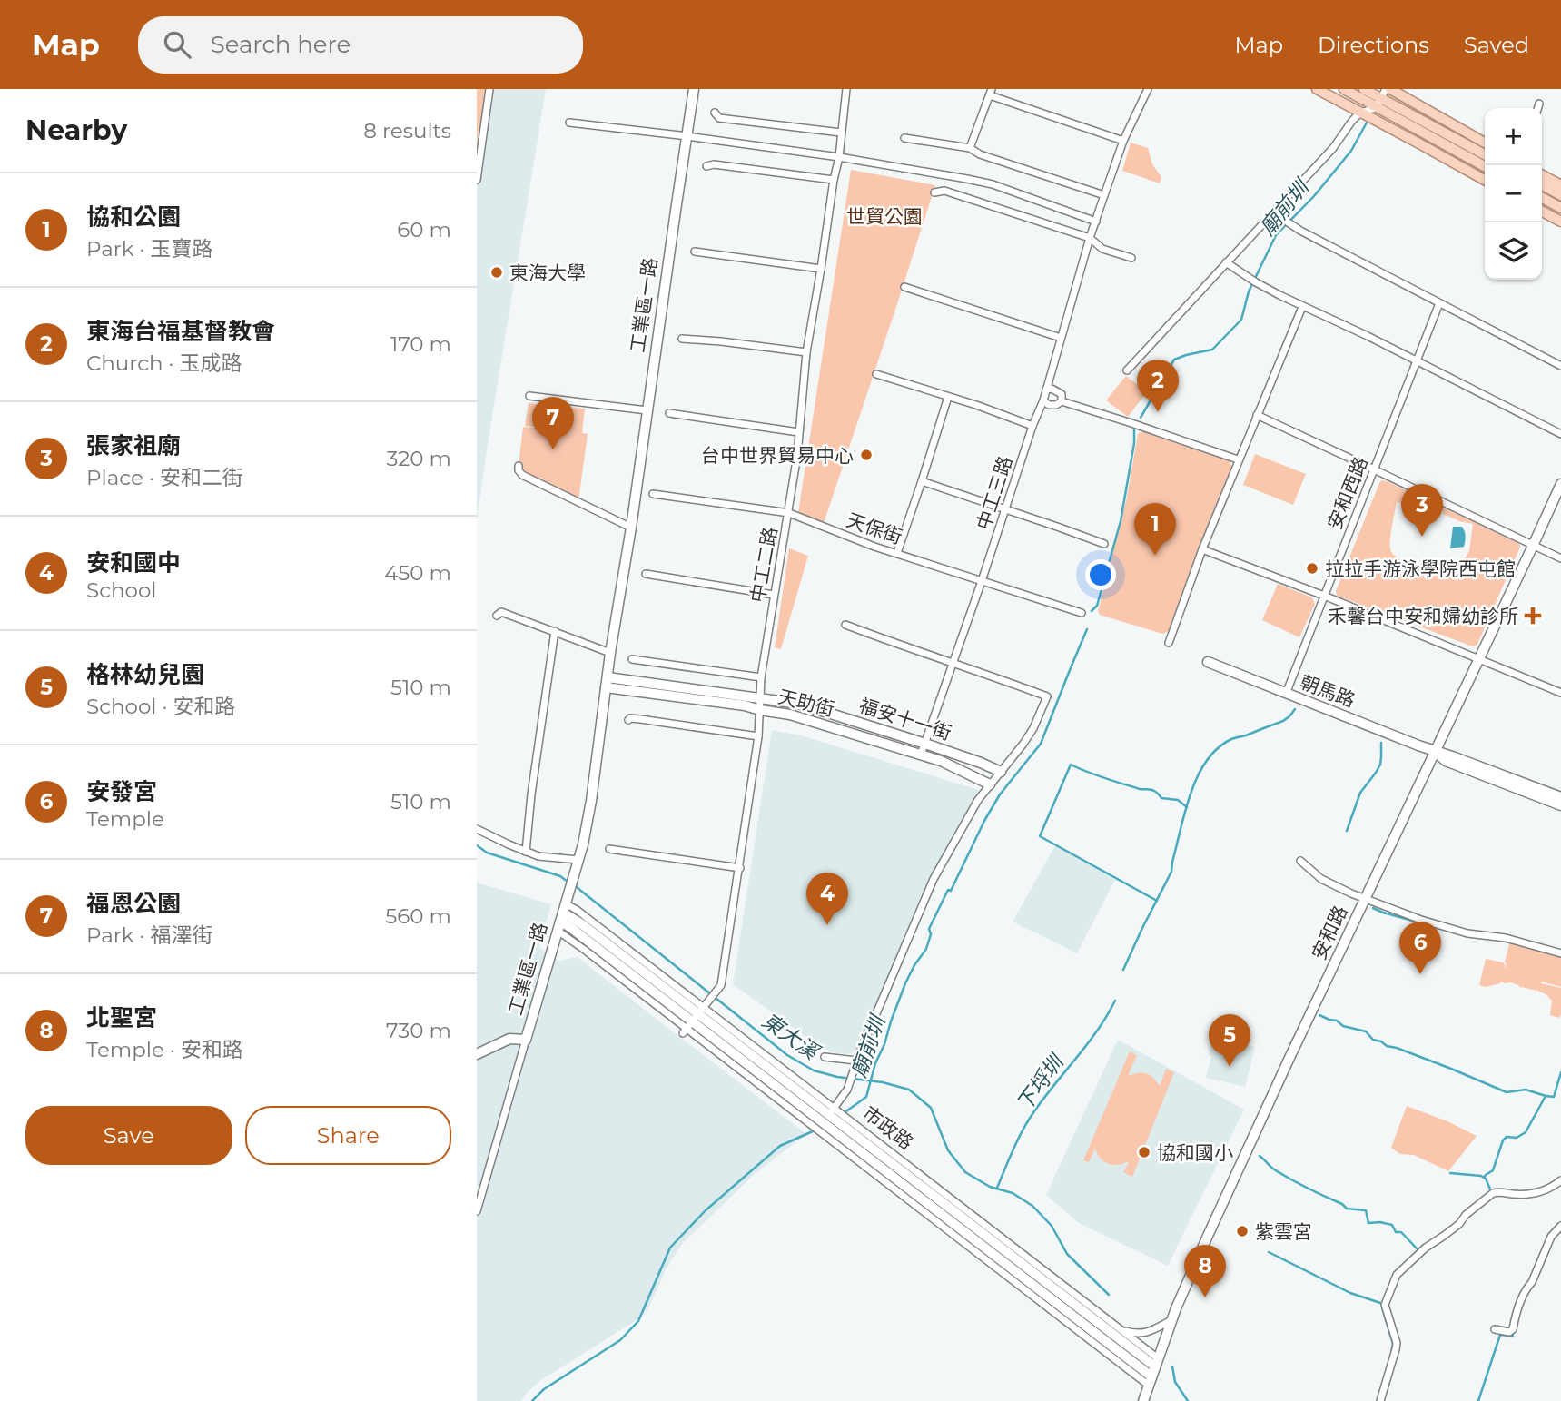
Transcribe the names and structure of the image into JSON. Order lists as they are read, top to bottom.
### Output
{
  "streets": {
    "street": [
      "工業區一路",
      "中工三路",
      "安和西路",
      "天保街",
      "中工二路",
      "朝馬路",
      "天助街",
      "福安十一街",
      "安和路",
      "市政路"
    ]
  },
  "crossings": [
    ["工業區一路", "天助街"],
    ["工業區一路", "市政路"],
    ["中工三路", "天保街"],
    ["中工三路", "天助街"],
    ["中工三路", "福安十一街"],
    ["安和西路", "朝馬路"],
    ["天保街", "中工二路"],
    ["中工二路", "天助街"],
    ["中工二路", "福安十一街"],
    ["中工二路", "市政路"],
    ["朝馬路", "安和路"],
    ["天助街", "福安十一街"],
    ["安和路", "市政路"]
  ],
  "water": ["廟前圳", "東大溪", "下埒圳"],
  "parks": ["世貿公園"],
  "places": {
    "other": [
      "東海大學",
      "台中世界貿易中心",
      "拉拉手游泳學院西屯館",
      "協和國小",
      "紫雲宮"
    ],
    "health": ["禾馨台中安和婦幼診所"]
  },
  "page": {
    "header": "Map",
    "search": "Search here",
    "nav": ["Map", "Directions", "Saved"],
    "heading": ["Nearby", "8 results"],
    "map_buttons": ["+", "−"],
    "list": [
      {
        "mark": "1",
        "name": "協和公園",
        "note": "Park · 玉寶路",
        "value": "60 m"
      },
      {
        "mark": "2",
        "name": "東海台福基督教會",
        "note": "Church · 玉成路",
        "value": "170 m"
      },
      {
        "mark": "3",
        "name": "張家祖廟",
        "note": "Place · 安和二街",
        "value": "320 m"
      },
      {
        "mark": "4",
        "name": "安和國中",
        "note": "School",
        "value": "450 m"
      },
      {
        "mark": "5",
        "name": "格林幼兒園",
        "note": "School · 安和路",
        "value": "510 m"
      },
      {
        "mark": "6",
        "name": "安發宮",
        "note": "Temple",
        "value": "510 m"
      },
      {
        "mark": "7",
        "name": "福恩公園",
        "note": "Park · 福澤街",
        "value": "560 m"
      },
      {
        "mark": "8",
        "name": "北聖宮",
        "note": "Temple · 安和路",
        "value": "730 m"
      }
    ],
    "pins": [
      "2",
      "7",
      "3",
      "1",
      "4",
      "6",
      "5",
      "8"
    ],
    "buttons": ["Save", "Share"]
  }
}
